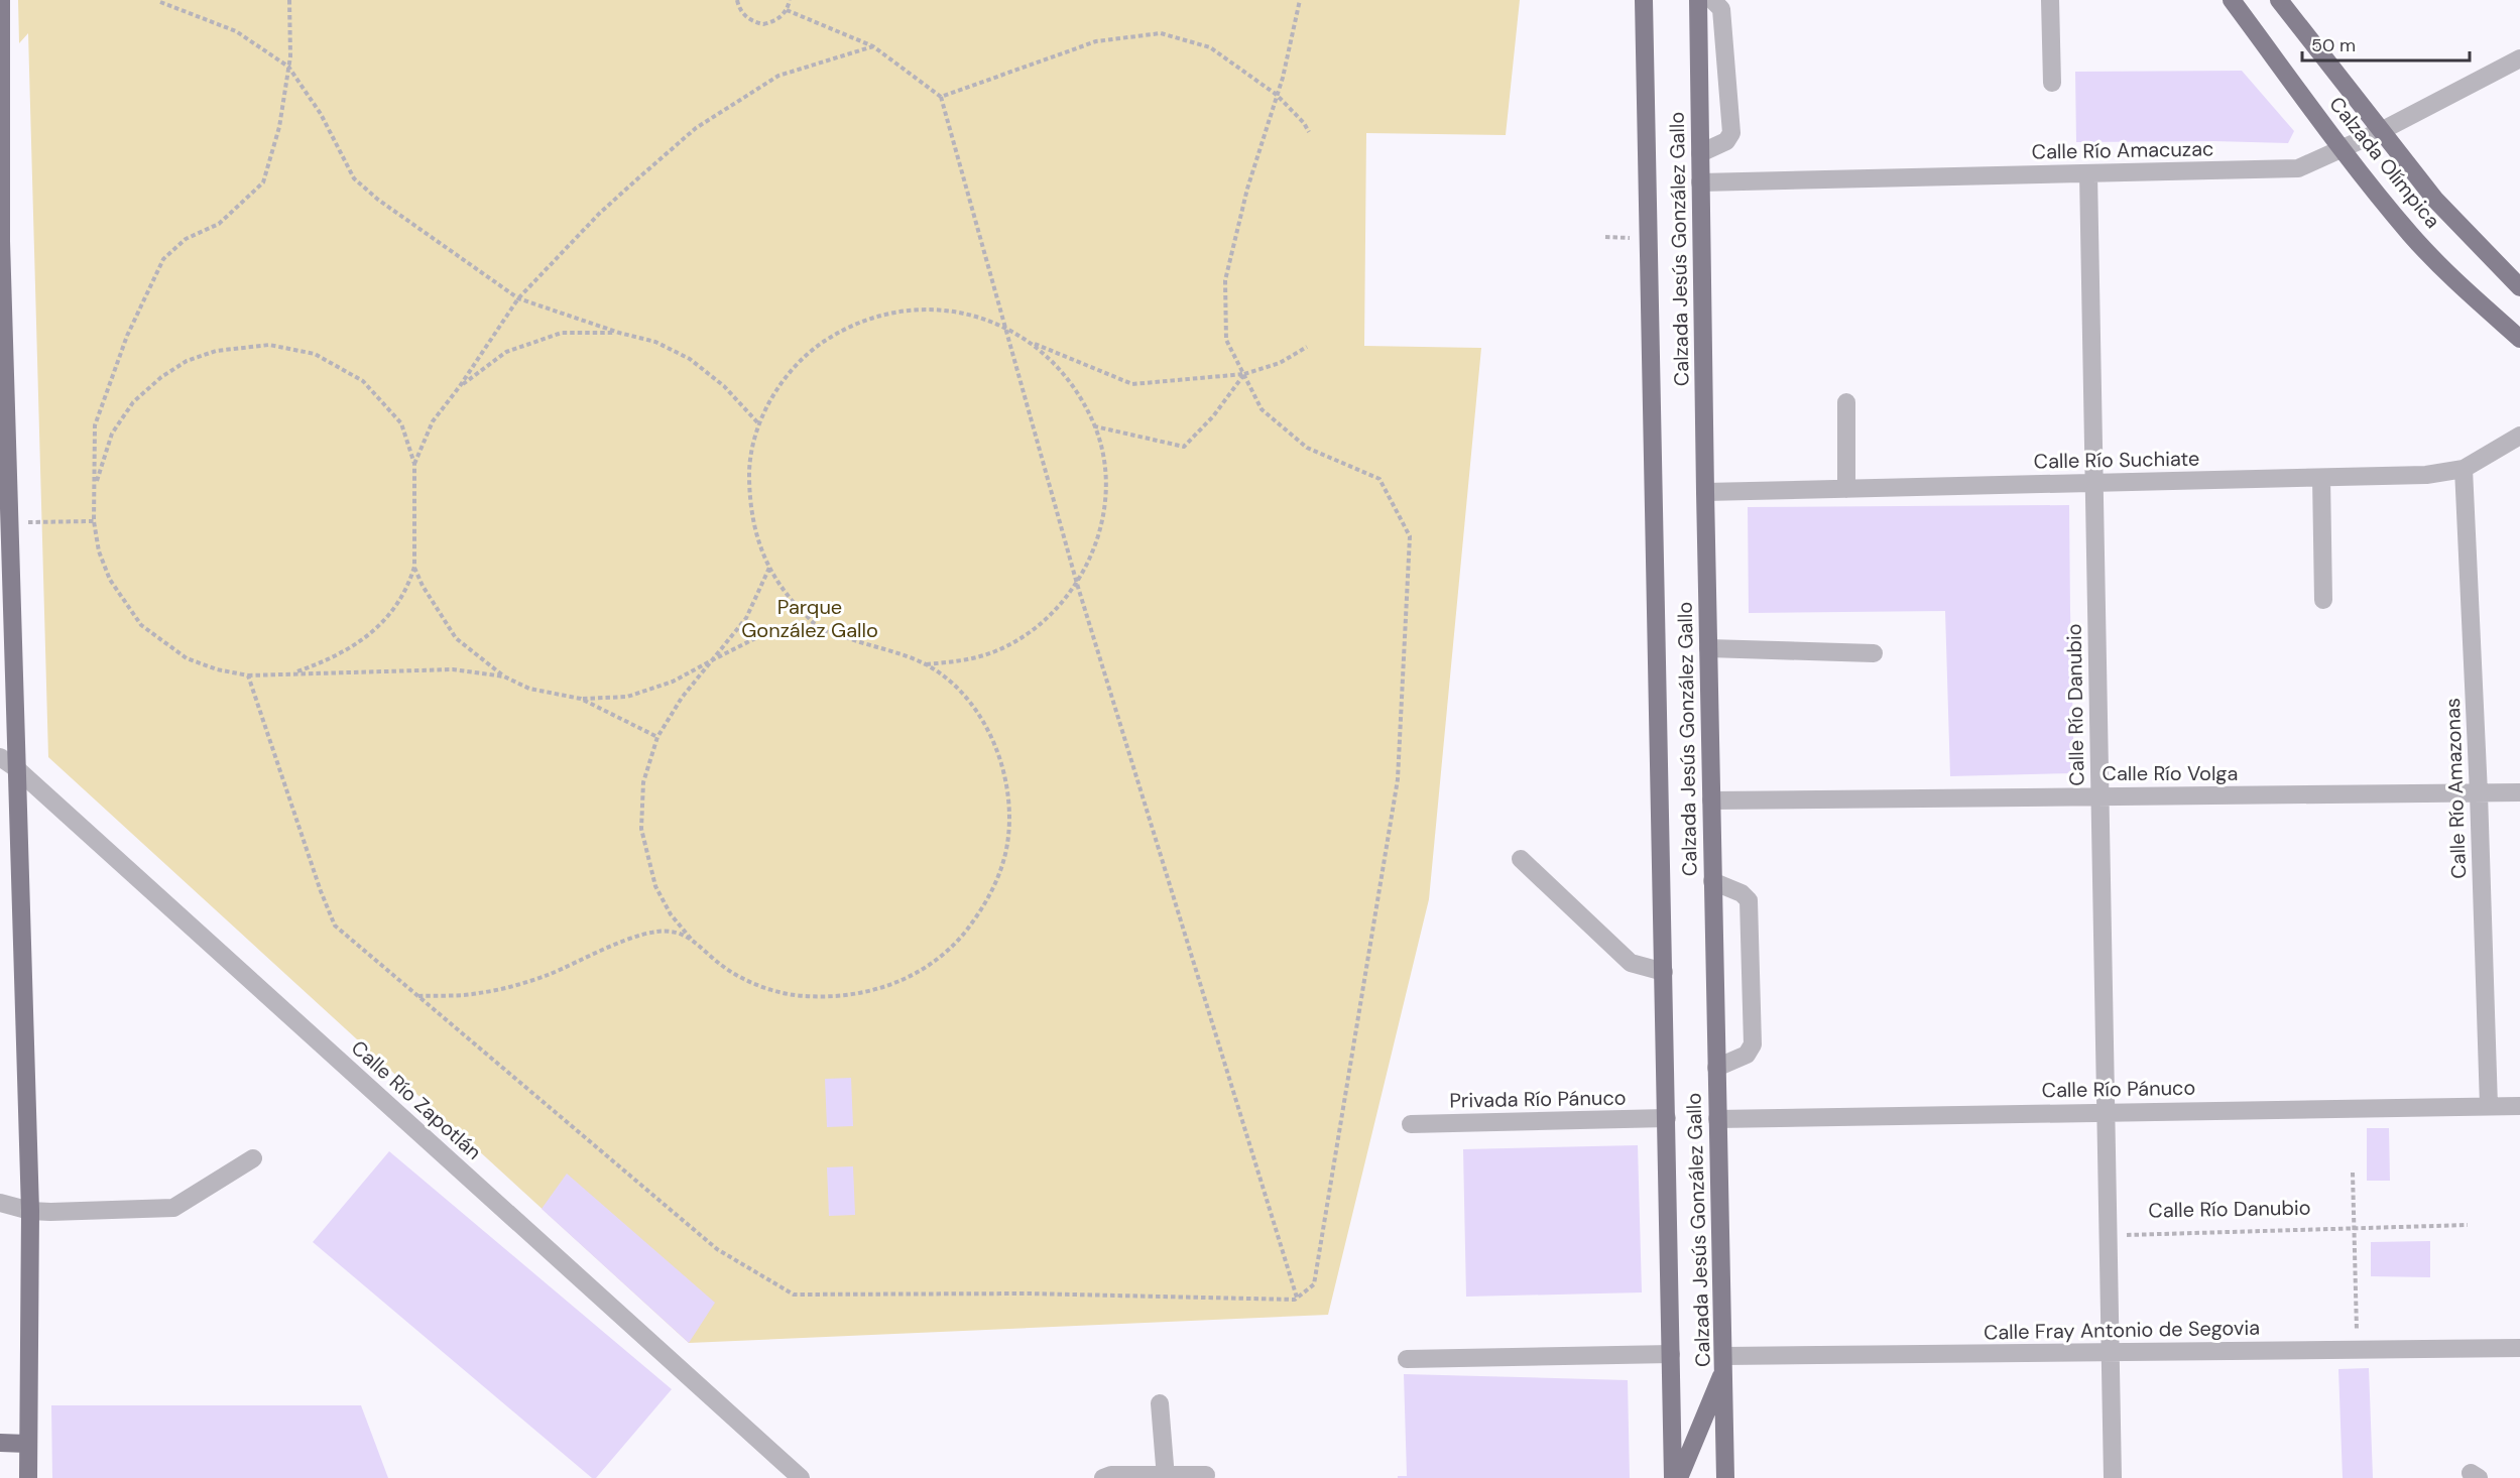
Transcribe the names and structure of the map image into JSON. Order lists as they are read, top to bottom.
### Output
{
  "streets": {
    "main road": ["Calzada Olímpica", "Calzada Jesús González Gallo"],
    "street": [
      "Calle Río Amacuzac",
      "Calle Río Suchiate",
      "Calle Río Danubio",
      "Calle Río Volga",
      "Calle Río Amazonas",
      "Calle Río Pánuco",
      "Privada Río Pánuco",
      "Calle Río Zapotlán",
      "Calle Fray Antonio de Segovia"
    ]
  },
  "crossings": [
    ["Calle Río Amacuzac", "Calzada Olímpica"],
    ["Calle Río Amacuzac", "Calzada Jesús González Gallo"],
    ["Calle Río Amacuzac", "Calle Río Danubio"],
    ["Calzada Jesús González Gallo", "Calle Río Suchiate"],
    ["Calzada Jesús González Gallo", "Calle Río Volga"],
    ["Calzada Jesús González Gallo", "Calle Río Pánuco"],
    ["Calzada Jesús González Gallo", "Privada Río Pánuco"],
    ["Calzada Jesús González Gallo", "Calle Fray Antonio de Segovia"],
    ["Calle Río Suchiate", "Calle Río Danubio"],
    ["Calle Río Suchiate", "Calle Río Amazonas"],
    ["Calle Río Danubio", "Calle Río Volga"],
    ["Calle Río Danubio", "Calle Río Pánuco"],
    ["Calle Río Danubio", "Calle Fray Antonio de Segovia"],
    ["Calle Río Volga", "Calle Río Amazonas"],
    ["Calle Río Amazonas", "Calle Río Pánuco"]
  ],
  "parks": ["Parque González Gallo"],
  "scale_bar": "50 m"
}
